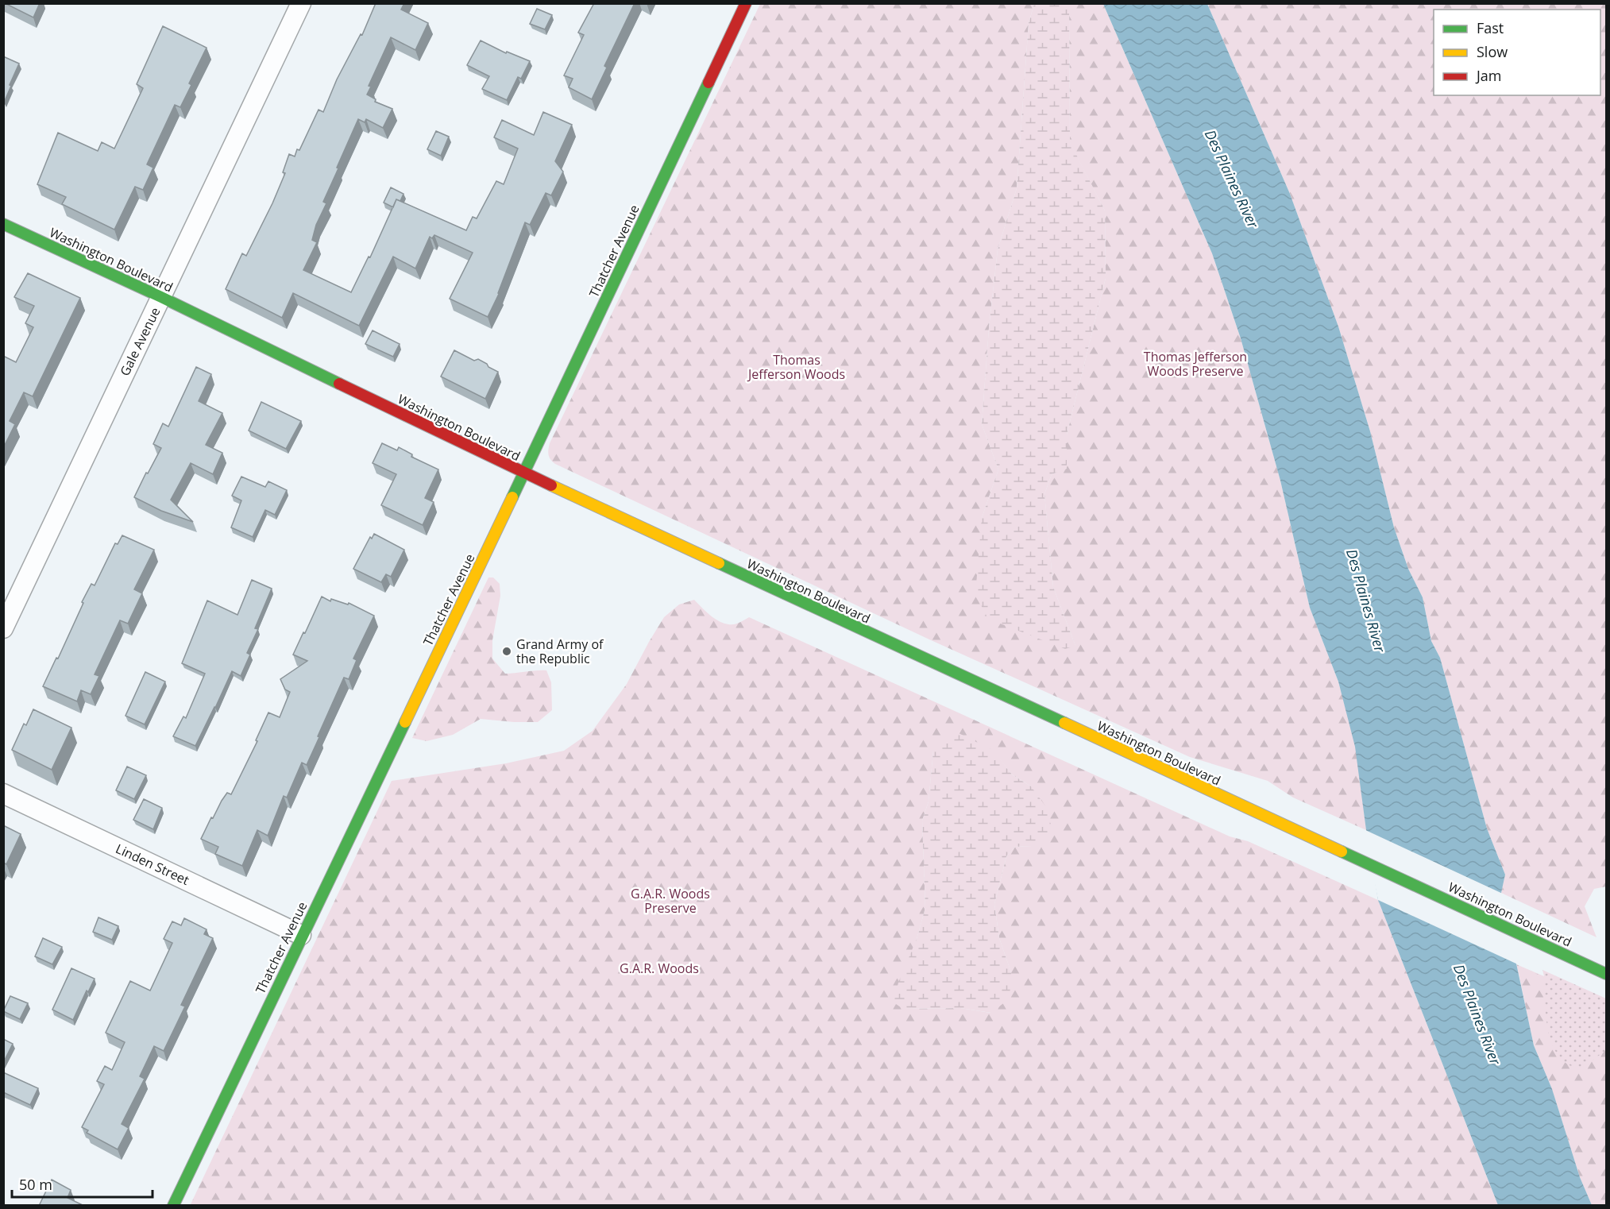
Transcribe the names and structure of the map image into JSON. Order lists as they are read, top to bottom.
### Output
{
  "streets": {
    "street": [
      "Thatcher Avenue",
      "Washington Boulevard",
      "Gale Avenue",
      "Linden Street"
    ]
  },
  "crossings": [
    ["Thatcher Avenue", "Washington Boulevard"],
    ["Thatcher Avenue", "Linden Street"],
    ["Washington Boulevard", "Gale Avenue"]
  ],
  "water": ["Des Plaines River"],
  "parks": [
    "Thomas Jefferson Woods Preserve",
    "Thomas Jefferson Woods",
    "G.A.R. Woods Preserve",
    "G.A.R. Woods"
  ],
  "places": ["Grand Army of the Republic"],
  "legend": ["Fast", "Slow", "Jam"],
  "scale_bar": "50 m"
}
